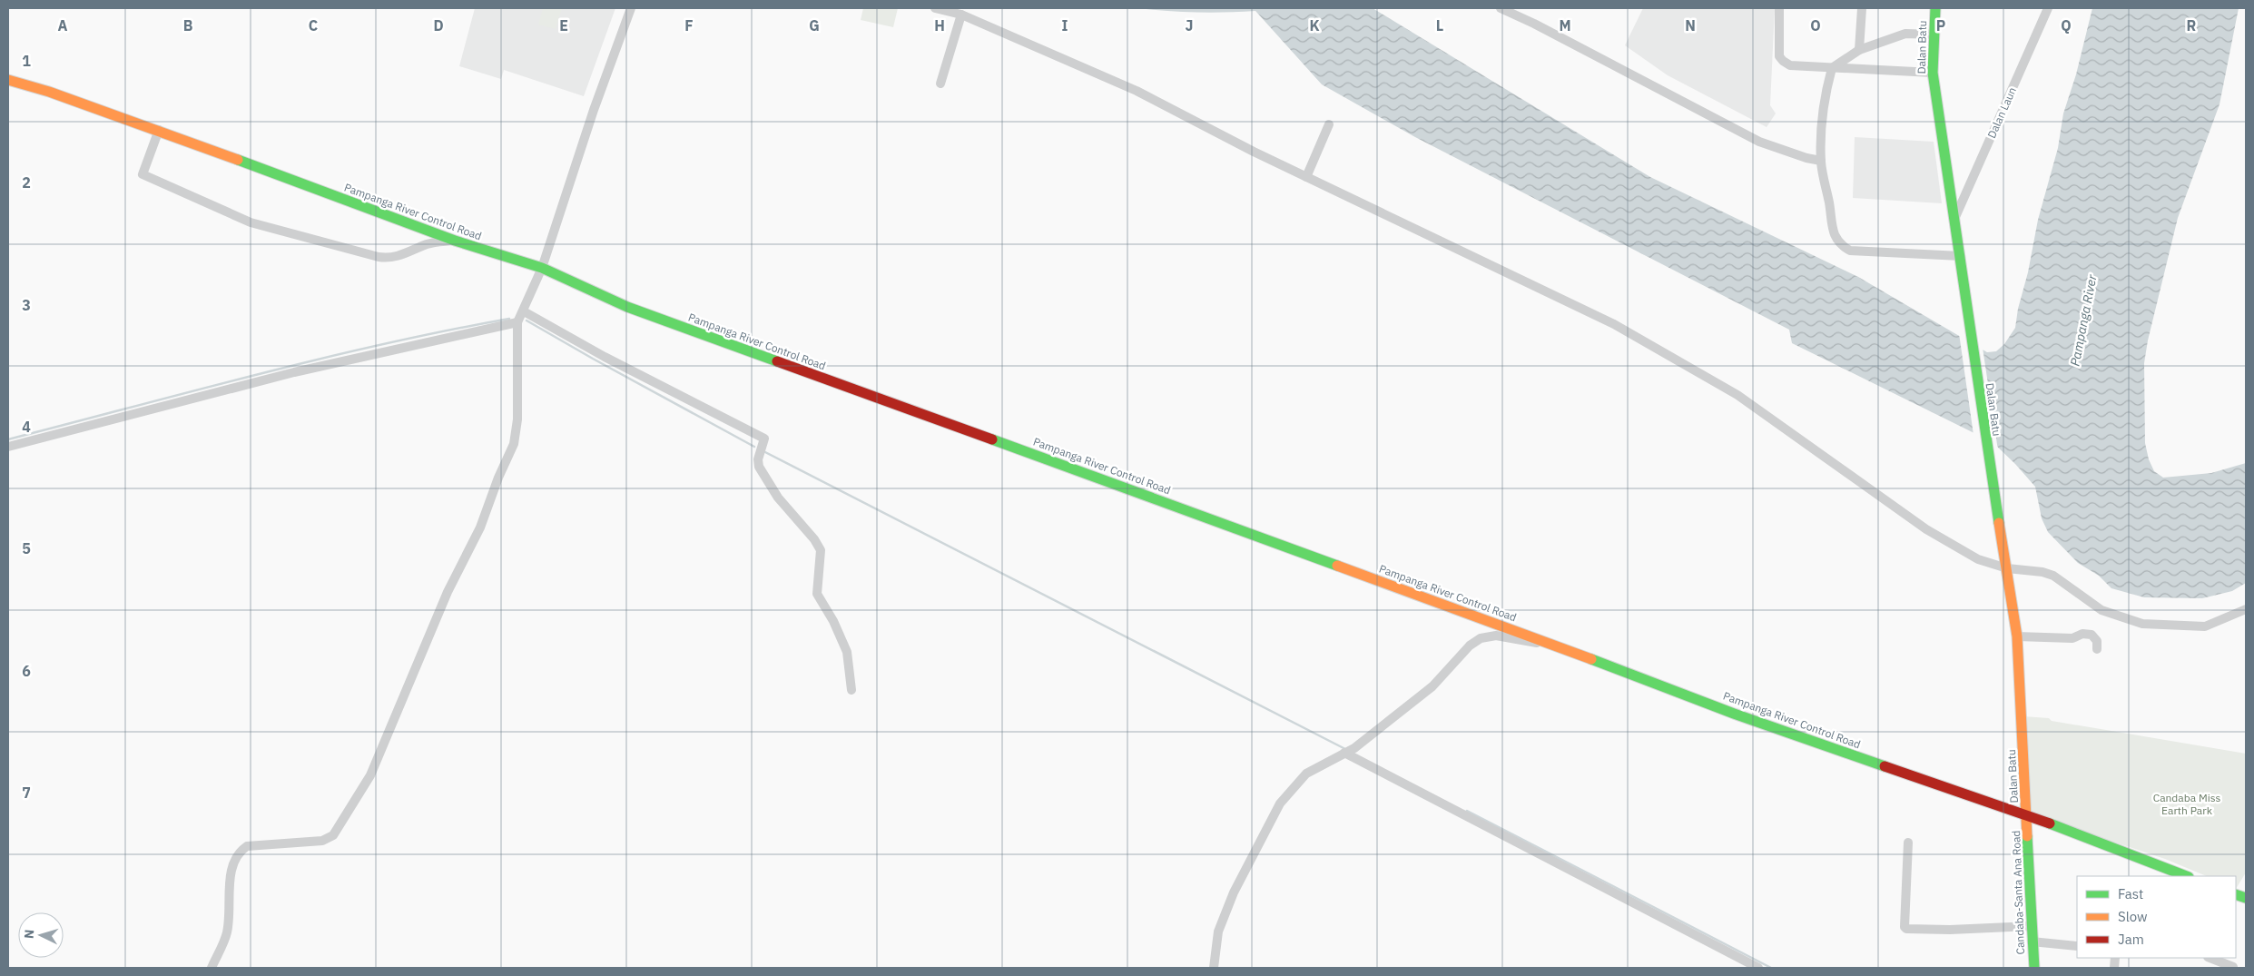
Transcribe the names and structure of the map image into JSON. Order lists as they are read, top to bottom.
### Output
{
  "streets": {
    "main road": ["Dalan Batu", "Pampanga River Control Road", "Candaba-Santa Ana Road"],
    "street": ["Dalan Laun"]
  },
  "crossings": [
    ["Dalan Batu", "Dalan Laun"],
    ["Dalan Batu", "Pampanga River Control Road"],
    ["Dalan Batu", "Candaba-Santa Ana Road"],
    ["Pampanga River Control Road", "Candaba-Santa Ana Road"]
  ],
  "water": ["Pampanga River"],
  "parks": ["Candaba Miss Earth Park"],
  "legend": ["Fast", "Slow", "Jam"],
  "north": "left",
  "grid": {
    "columns": [
      "A",
      "B",
      "C",
      "D",
      "E",
      "F",
      "G",
      "H",
      "I",
      "J",
      "K",
      "L",
      "M",
      "N",
      "O",
      "P",
      "Q",
      "R"
    ],
    "rows": [
      "1",
      "2",
      "3",
      "4",
      "5",
      "6",
      "7"
    ]
  }
}
